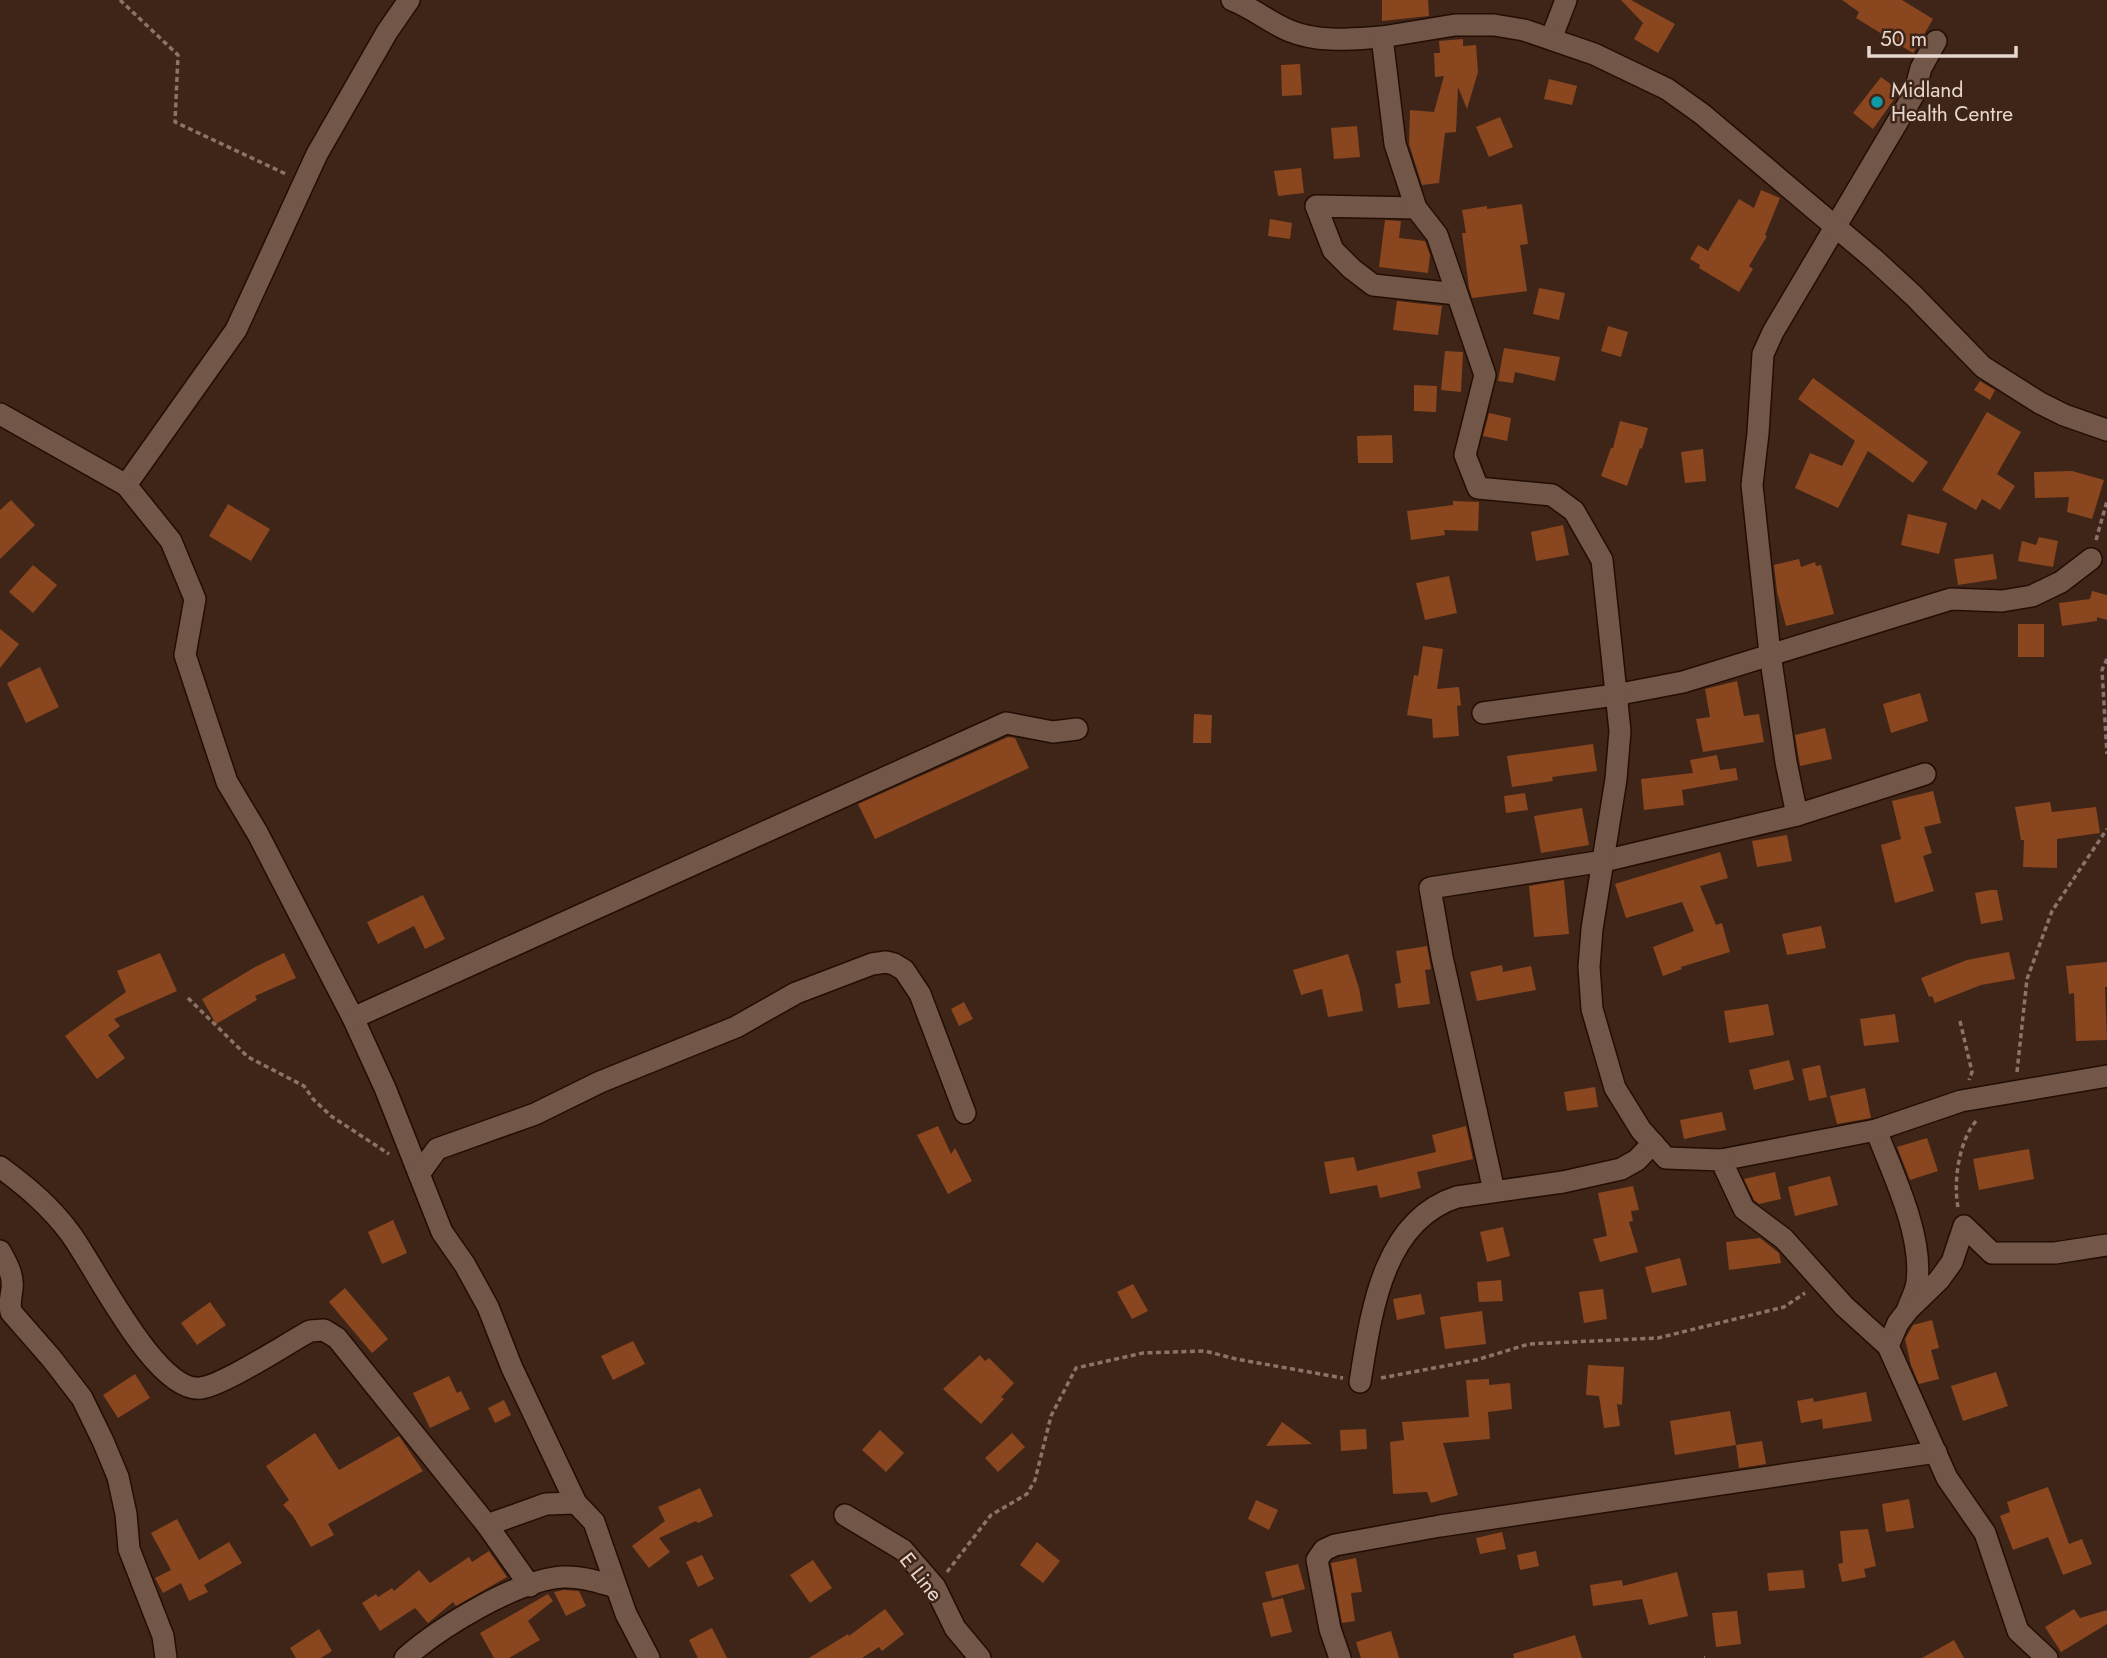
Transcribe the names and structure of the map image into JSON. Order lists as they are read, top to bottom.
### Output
{
  "streets": {
    "street": ["E Line"]
  },
  "places": ["Midland Health Centre"],
  "scale_bar": "50 m"
}
